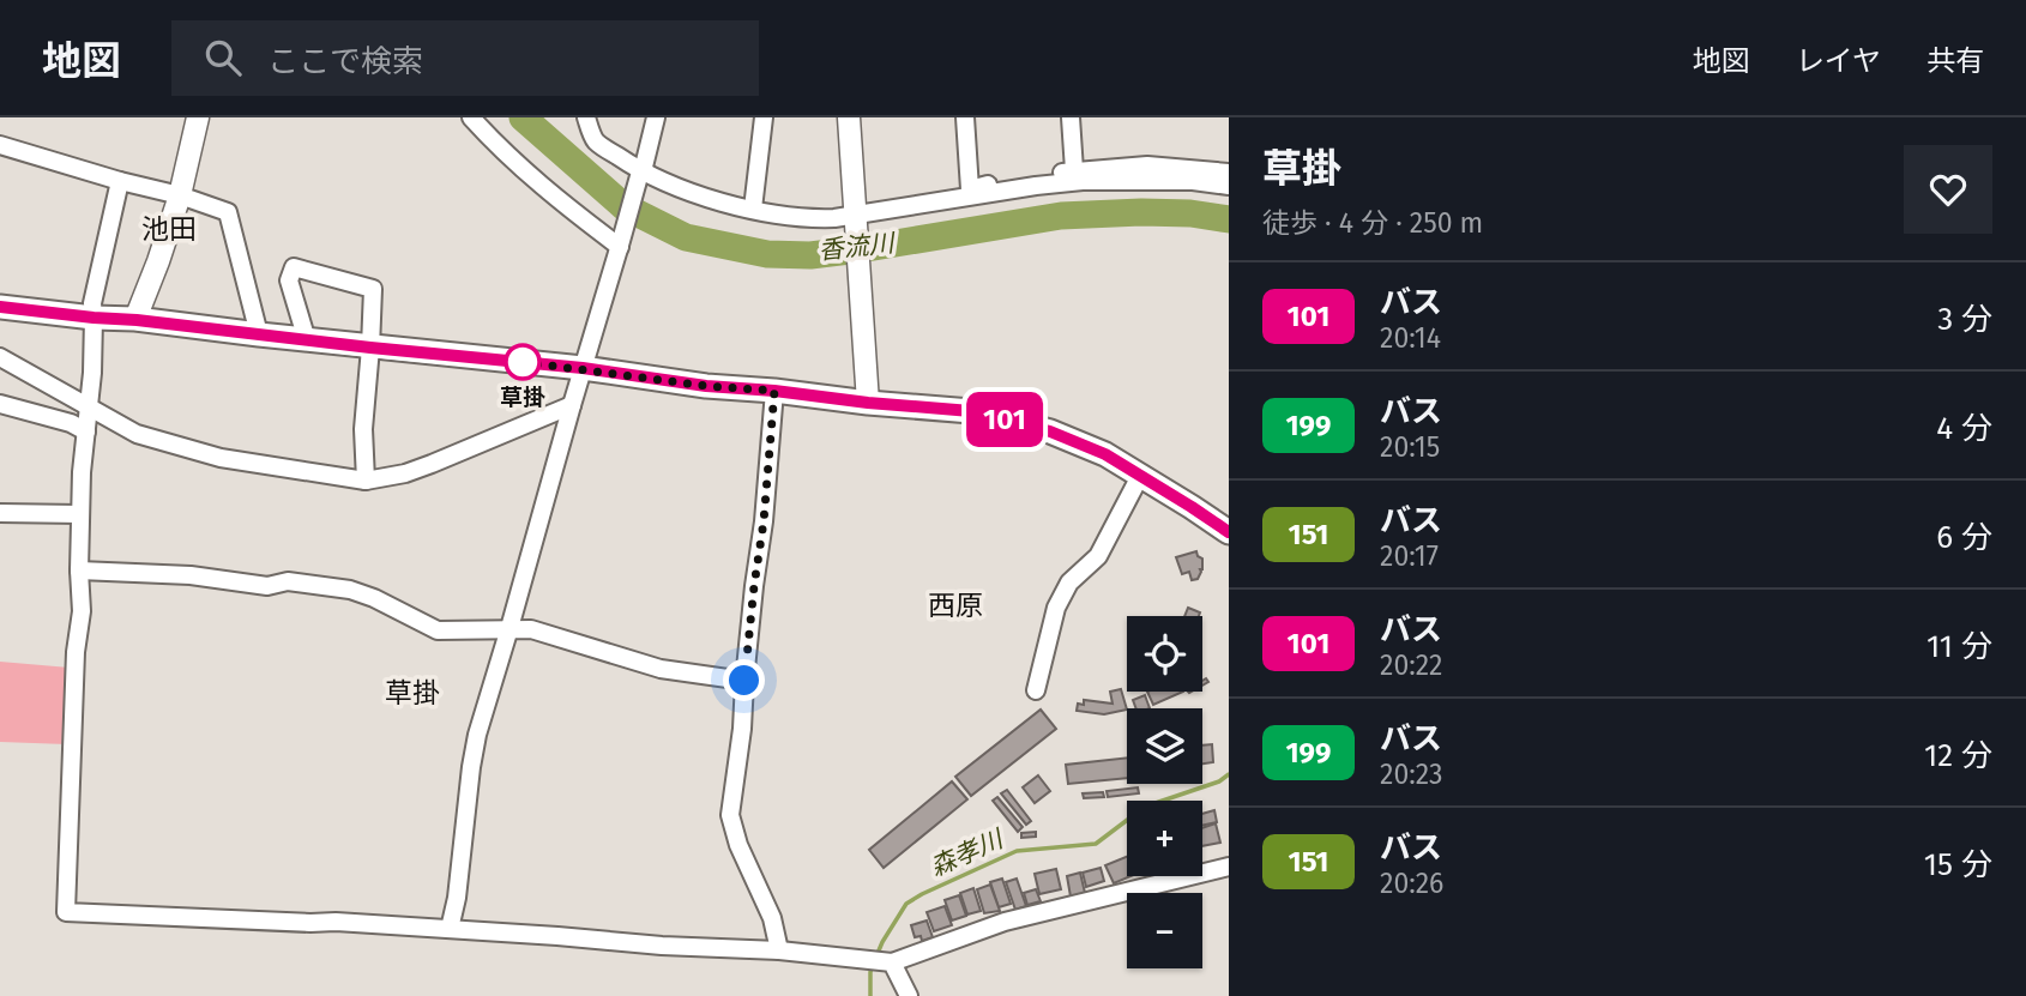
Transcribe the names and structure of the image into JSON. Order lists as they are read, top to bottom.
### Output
{
  "districts": ["池田", "西原", "草掛"],
  "water": ["香流川", "森孝川"],
  "places": ["草掛"],
  "lines": ["bus line 101"],
  "page": {
    "header": "地図",
    "search": "ここで検索",
    "nav": ["地図", "レイヤ", "共有"],
    "on_map": "101",
    "heading": ["草掛", "徒歩 · 4 分 · 250 m"],
    "list": [
      {
        "mark": "101",
        "name": "バス",
        "note": "20:14",
        "value": "3 分"
      },
      {
        "mark": "199",
        "name": "バス",
        "note": "20:15",
        "value": "4 分"
      },
      {
        "mark": "151",
        "name": "バス",
        "note": "20:17",
        "value": "6 分"
      },
      {
        "mark": "101",
        "name": "バス",
        "note": "20:22",
        "value": "11 分"
      },
      {
        "mark": "199",
        "name": "バス",
        "note": "20:23",
        "value": "12 分"
      },
      {
        "mark": "151",
        "name": "バス",
        "note": "20:26",
        "value": "15 分"
      }
    ],
    "map_buttons": ["+", "−"]
  }
}
